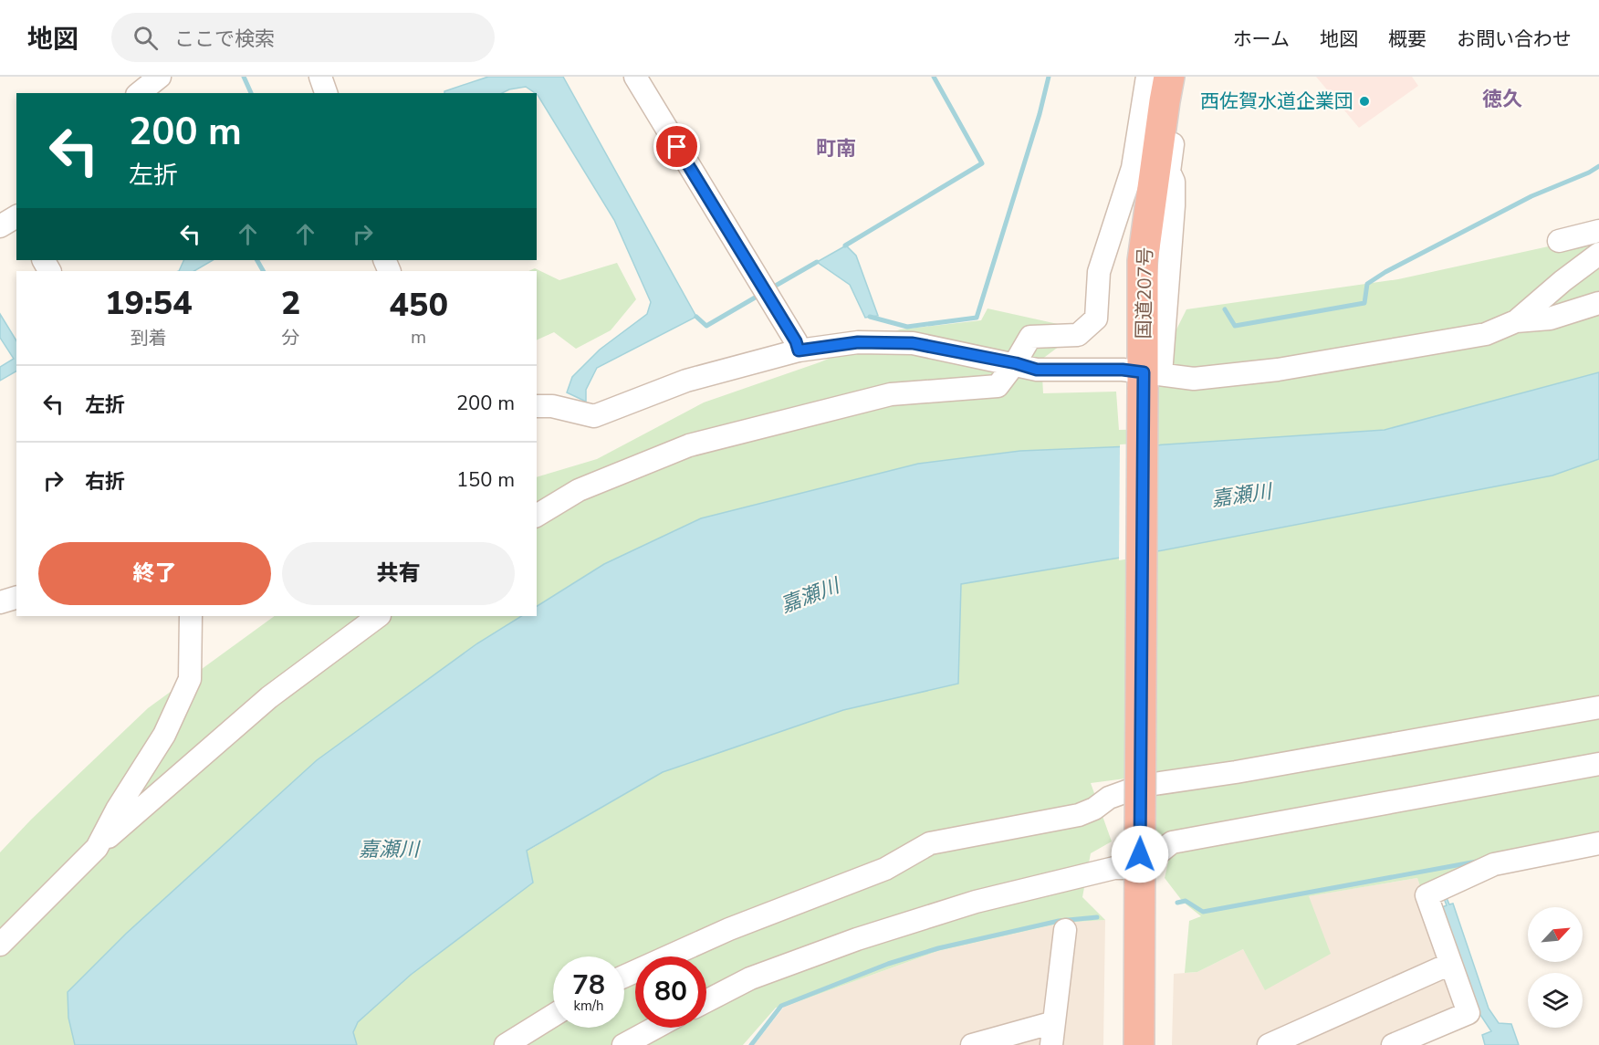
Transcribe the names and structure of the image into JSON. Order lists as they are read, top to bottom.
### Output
{
  "streets": {
    "highway": ["国道207号"]
  },
  "districts": ["徳久", "町南"],
  "water": ["嘉瀬川"],
  "places": ["西佐賀水道企業団"],
  "north": "top right",
  "page": {
    "header": "地図",
    "search": "ここで検索",
    "nav": [
      "ホーム",
      "地図",
      "概要",
      "お問い合わせ"
    ],
    "turn": ["200 m", "左折"],
    "eta": [
      "19:54",
      "到着",
      "2",
      "分",
      "450",
      "m"
    ],
    "list": [
      {
        "name": "左折",
        "value": "200 m"
      },
      {
        "name": "右折",
        "value": "150 m"
      }
    ],
    "buttons": ["終了", "共有"],
    "speed": "78 km/h",
    "limit": "80"
  }
}
